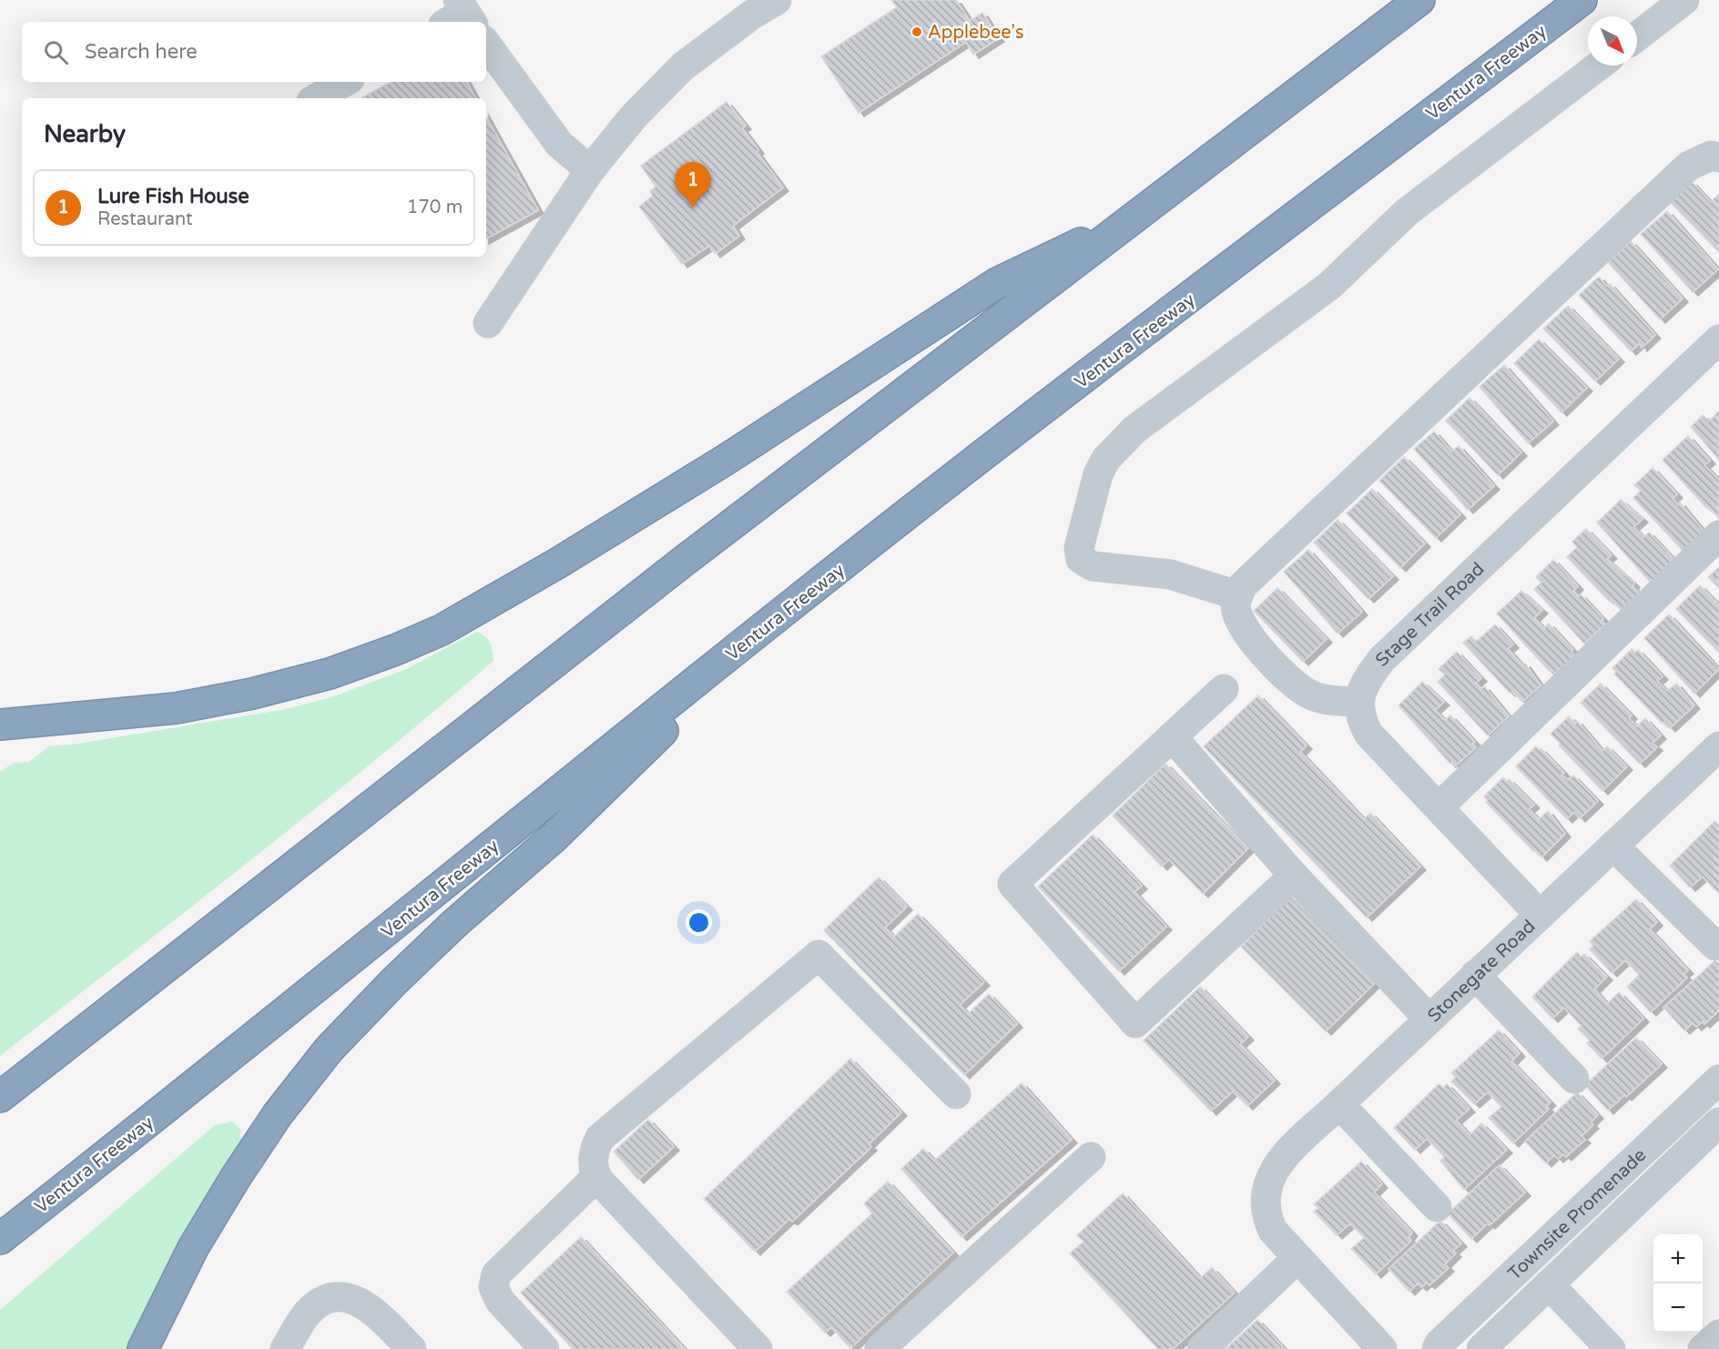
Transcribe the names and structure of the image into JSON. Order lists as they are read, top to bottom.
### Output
{
  "streets": {
    "highway": ["Ventura Freeway"],
    "street": ["Stage Trail Road", "Stonegate Road", "Townsite Promenade"]
  },
  "places": ["Applebee's"],
  "north": "bottom right",
  "page": {
    "search": "Search here",
    "heading": "Nearby",
    "pins": "1",
    "list": [
      {
        "mark": "1",
        "name": "Lure Fish House",
        "note": "Restaurant",
        "value": "170 m"
      }
    ],
    "map_buttons": ["+", "−"]
  }
}
